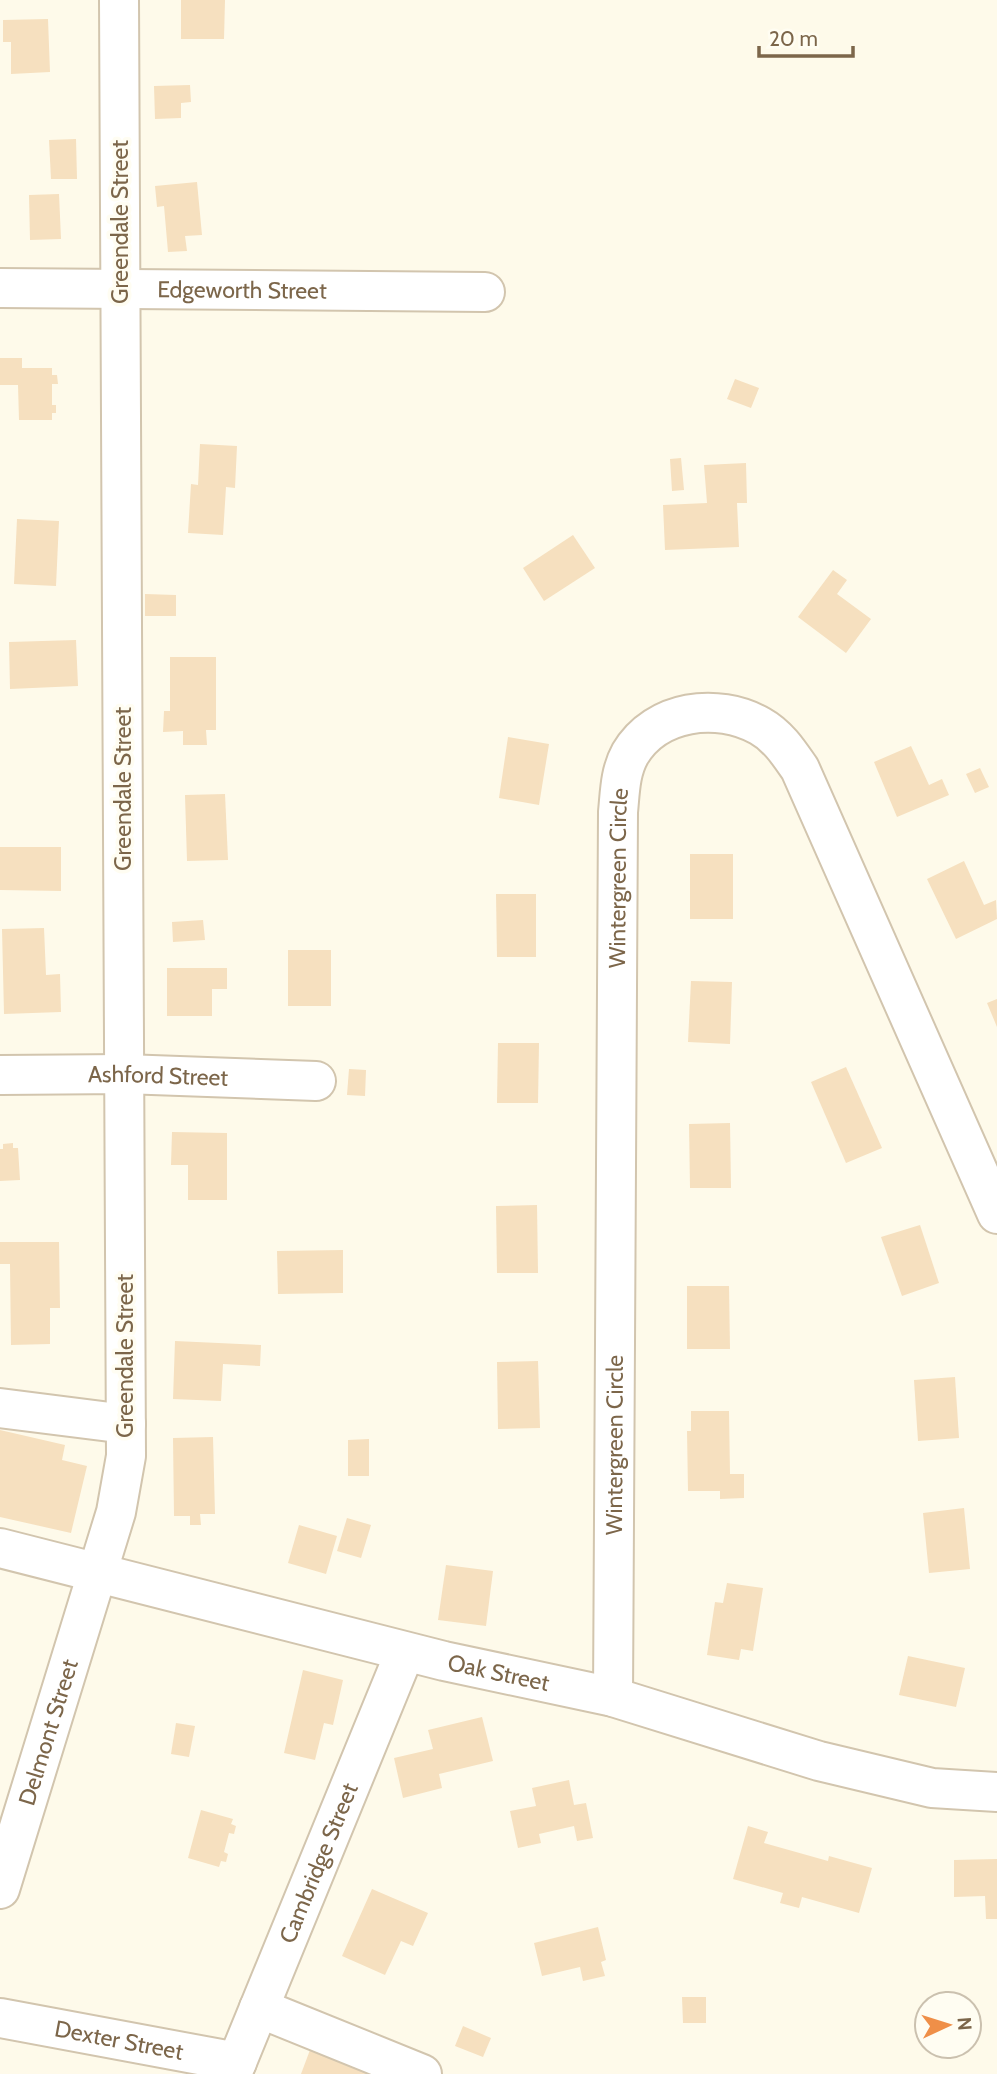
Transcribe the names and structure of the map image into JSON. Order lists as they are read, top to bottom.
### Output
{
  "streets": {
    "street": [
      "Greendale Street",
      "Edgeworth Street",
      "Wintergreen Circle",
      "Ashford Street",
      "Oak Street",
      "Delmont Street",
      "Cambridge Street",
      "Dexter Street"
    ]
  },
  "crossings": [
    ["Greendale Street", "Edgeworth Street"],
    ["Greendale Street", "Ashford Street"],
    ["Greendale Street", "Oak Street"],
    ["Greendale Street", "Delmont Street"],
    ["Wintergreen Circle", "Oak Street"],
    ["Oak Street", "Delmont Street"],
    ["Oak Street", "Cambridge Street"],
    ["Cambridge Street", "Dexter Street"]
  ],
  "scale_bar": "20 m",
  "north": "right"
}
